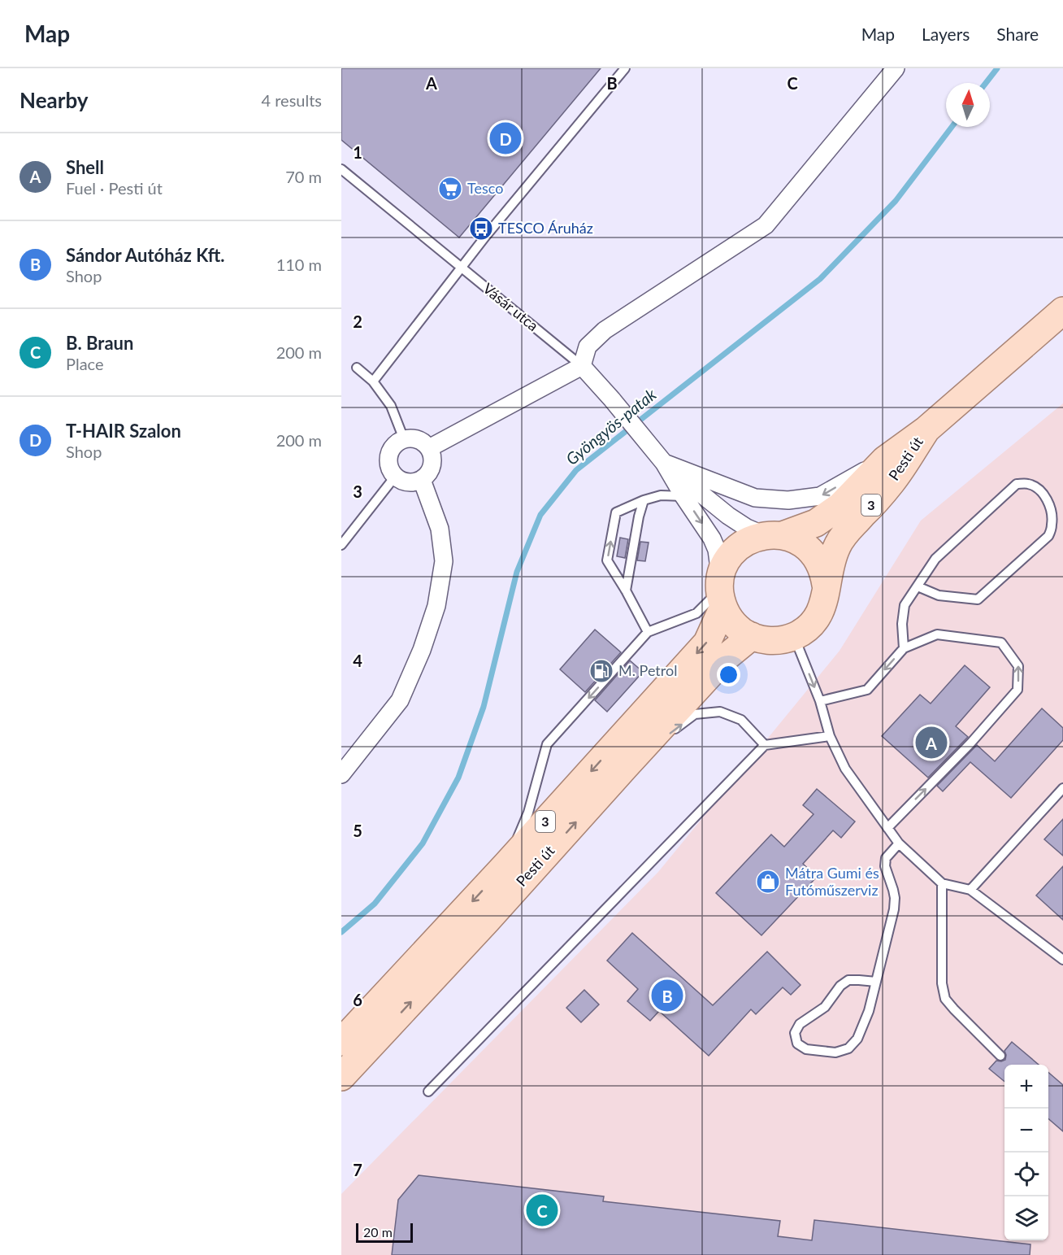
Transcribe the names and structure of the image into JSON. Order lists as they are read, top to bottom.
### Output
{
  "streets": {
    "main road": ["Pesti út", "3"],
    "street": ["Vásár utca"]
  },
  "crossings": [
    ["Vásár utca", "Pesti út"]
  ],
  "water": ["Gyöngyös-patak"],
  "places": {
    "supermarket": ["Tesco"],
    "bus stop": ["TESCO Áruház"],
    "fuel station": ["M. Petrol"],
    "shop": ["Mátra Gumi és Futóműszerviz"]
  },
  "scale_bar": "20 m",
  "north": "top",
  "page": {
    "header": "Map",
    "nav": ["Map", "Layers", "Share"],
    "heading": ["Nearby", "4 results"],
    "pins": [
      "D",
      "A",
      "B",
      "C"
    ],
    "list": [
      {
        "mark": "A",
        "name": "Shell",
        "note": "Fuel · Pesti út",
        "value": "70 m"
      },
      {
        "mark": "B",
        "name": "Sándor Autóház Kft.",
        "note": "Shop",
        "value": "110 m"
      },
      {
        "mark": "C",
        "name": "B. Braun",
        "note": "Place",
        "value": "200 m"
      },
      {
        "mark": "D",
        "name": "T-HAIR Szalon",
        "note": "Shop",
        "value": "200 m"
      }
    ],
    "map_buttons": ["+", "−"],
    "scale": "20 m"
  },
  "grid": {
    "columns": ["A", "B", "C"],
    "rows": [
      "1",
      "2",
      "3",
      "4",
      "5",
      "6",
      "7"
    ]
  }
}
